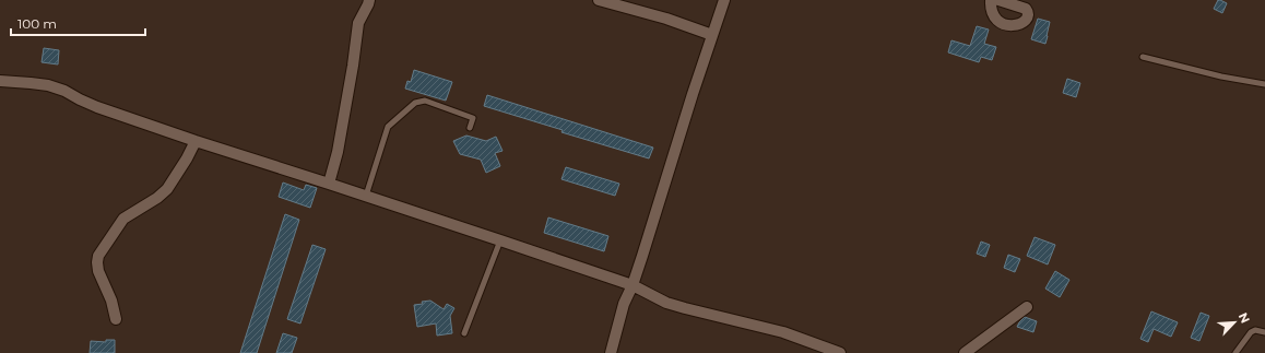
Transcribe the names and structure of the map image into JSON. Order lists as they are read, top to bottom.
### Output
{
  "scale_bar": "100 m",
  "north": "top right"
}
